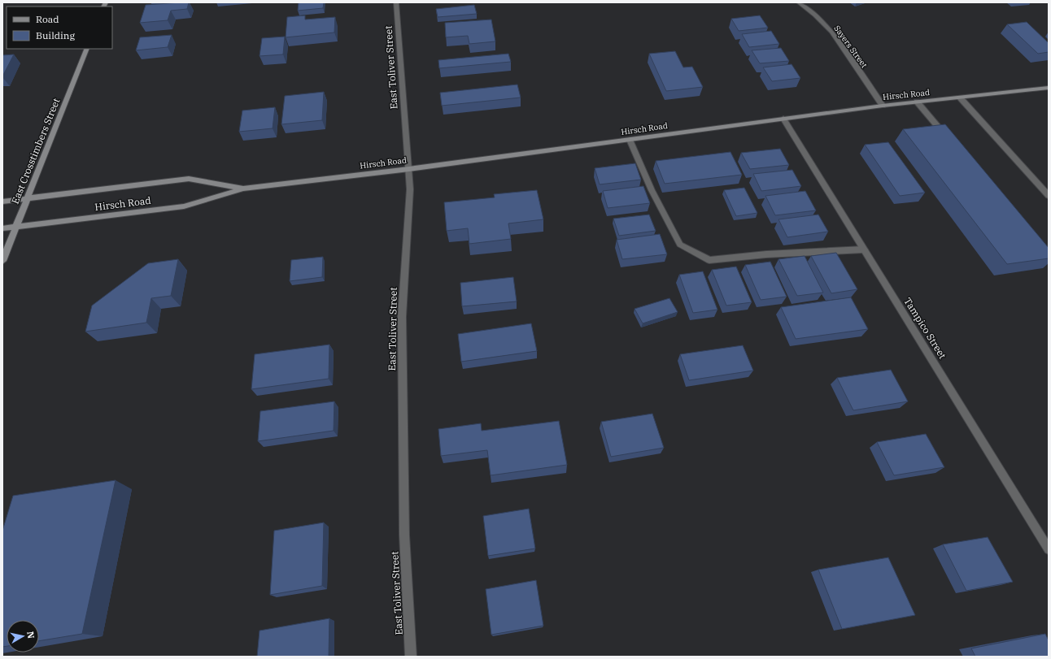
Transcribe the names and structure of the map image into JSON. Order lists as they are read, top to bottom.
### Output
{
  "streets": {
    "main road": ["Hirsch Road", "East Crosstimbers Street"],
    "street": ["Sayers Street", "East Toliver Street", "Tampico Street"]
  },
  "crossings": [
    ["Sayers Street", "Hirsch Road"],
    ["East Toliver Street", "Hirsch Road"],
    ["Hirsch Road", "East Crosstimbers Street"],
    ["Hirsch Road", "Tampico Street"]
  ],
  "legend": ["Road", "Building"],
  "north": "right"
}
